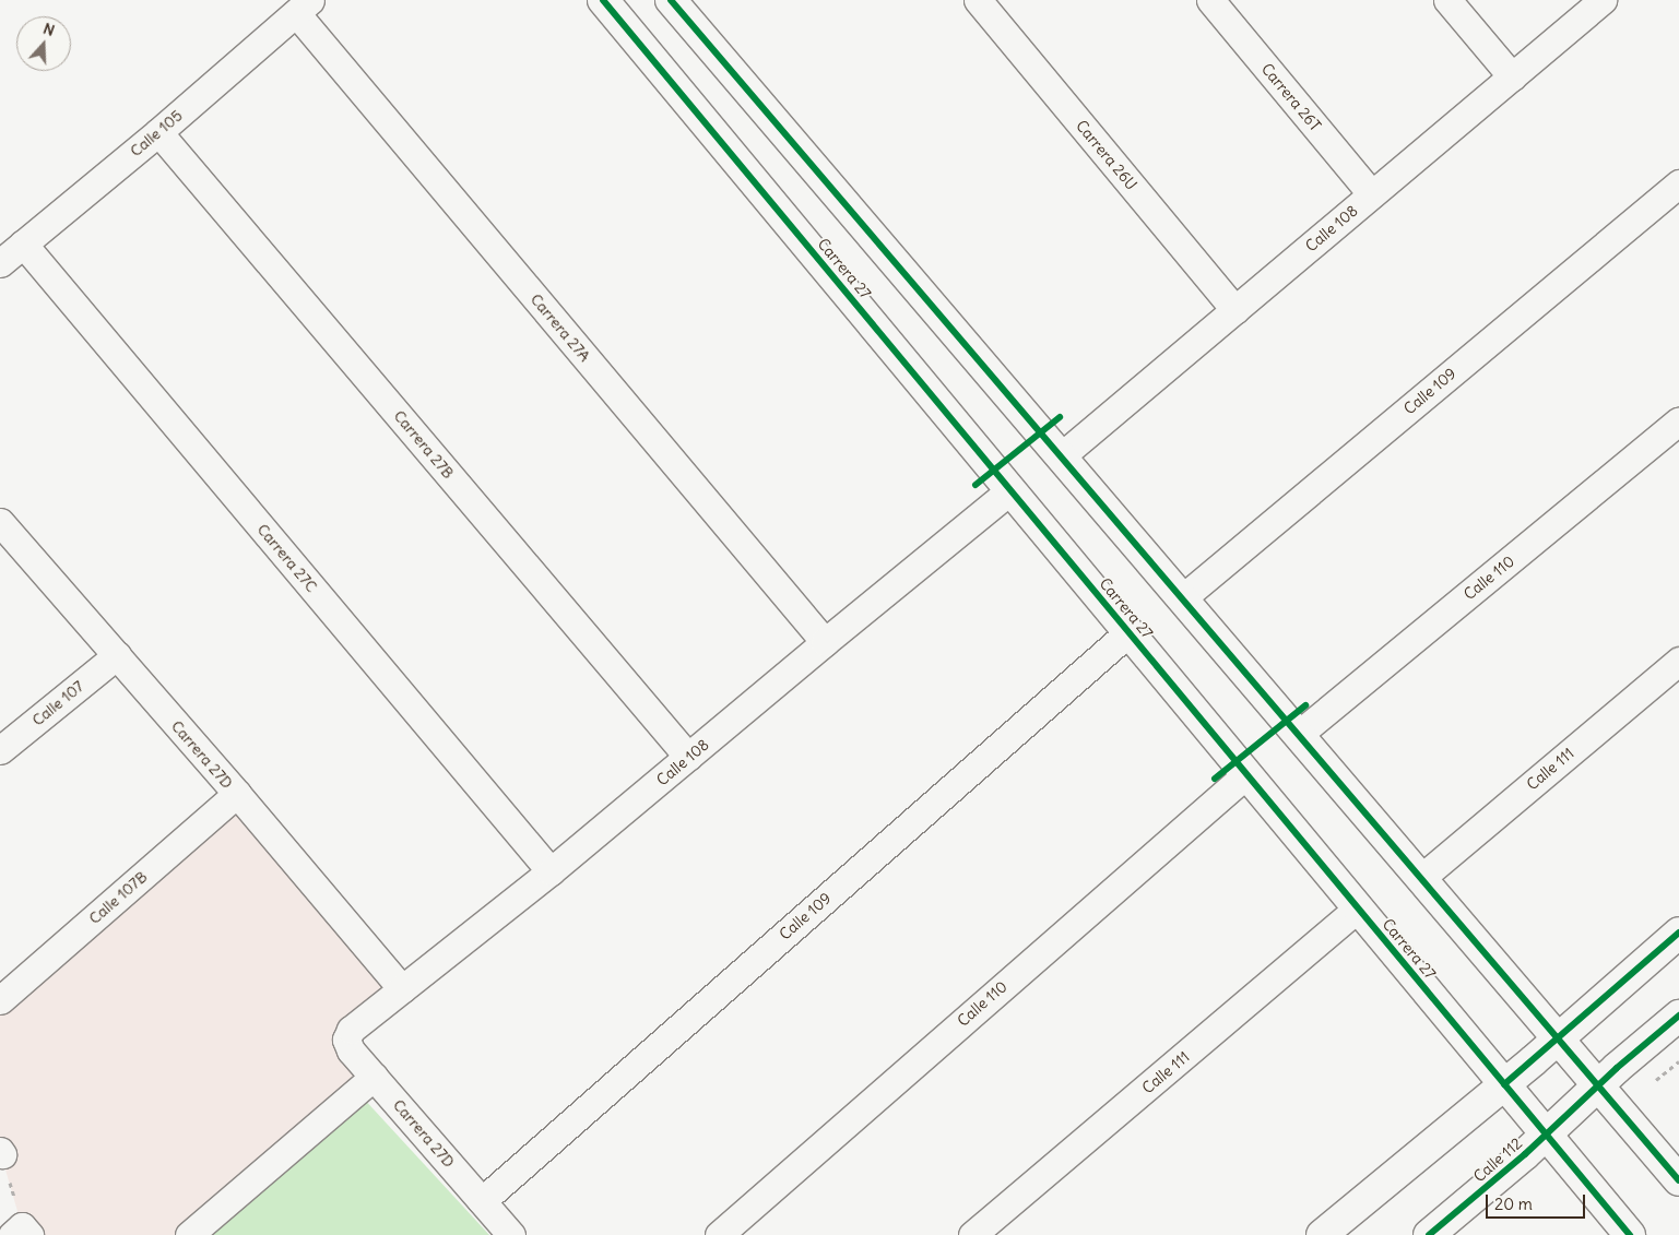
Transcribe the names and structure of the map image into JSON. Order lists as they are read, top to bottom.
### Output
{
  "streets": {
    "main road": ["Carrera 27", "Calle 112"],
    "street": [
      "Carrera 26T",
      "Calle 105",
      "Carrera 26U",
      "Calle 108",
      "Carrera 27A",
      "Calle 109",
      "Carrera 27B",
      "Carrera 27C",
      "Calle 110",
      "Calle 107",
      "Carrera 27D",
      "Calle 111",
      "Calle 107B"
    ]
  },
  "crossings": [
    ["Carrera 26T", "Calle 108"],
    ["Calle 105", "Carrera 27A"],
    ["Calle 105", "Carrera 27B"],
    ["Calle 105", "Carrera 27C"],
    ["Carrera 26U", "Calle 108"],
    ["Calle 108", "Carrera 27"],
    ["Calle 108", "Carrera 27A"],
    ["Calle 108", "Carrera 27B"],
    ["Calle 108", "Carrera 27C"],
    ["Calle 108", "Carrera 27D"],
    ["Carrera 27", "Calle 109"],
    ["Carrera 27", "Calle 110"],
    ["Carrera 27", "Calle 111"],
    ["Carrera 27", "Calle 112"],
    ["Calle 109", "Carrera 27D"],
    ["Calle 107", "Carrera 27D"],
    ["Carrera 27D", "Calle 107B"]
  ],
  "scale_bar": "20 m",
  "north": "top"
}
